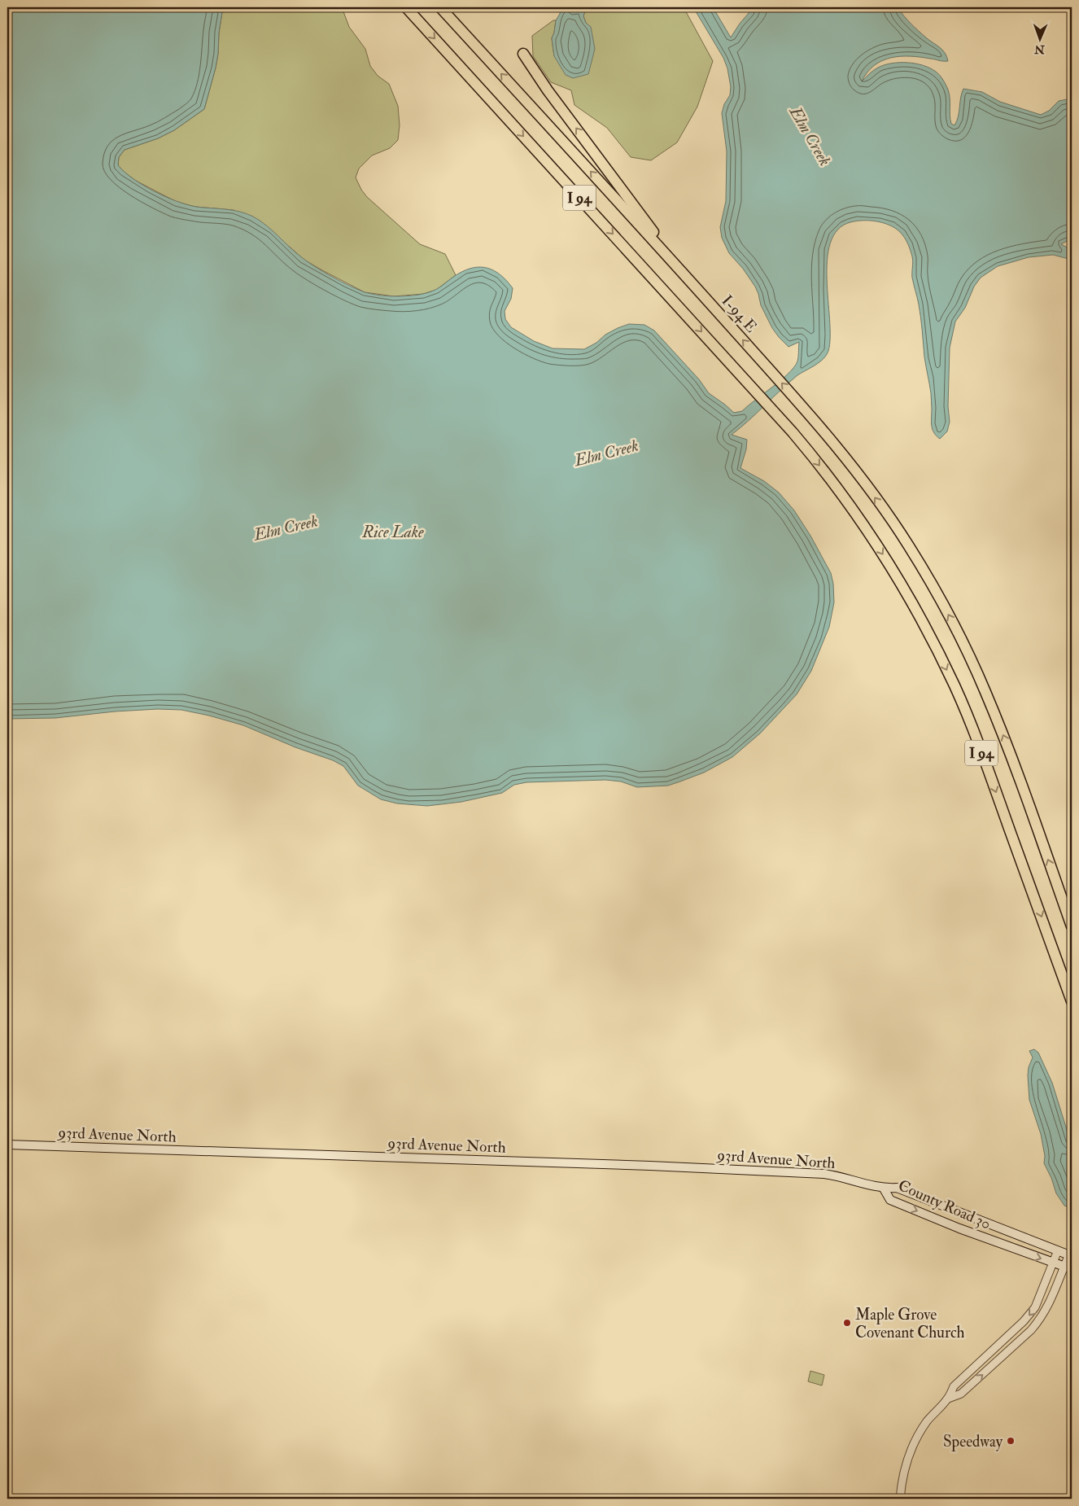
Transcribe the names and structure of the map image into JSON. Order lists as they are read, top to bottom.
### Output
{
  "streets": {
    "highway": ["I 94", "I-94 E"],
    "main road": ["93rd Avenue North", "County Road 30"]
  },
  "crossings": [
    ["I 94", "I-94 E"],
    ["93rd Avenue North", "County Road 30"]
  ],
  "water": ["Elm Creek", "Rice Lake"],
  "places": ["Maple Grove Covenant Church", "Speedway"],
  "north": "bottom"
}
